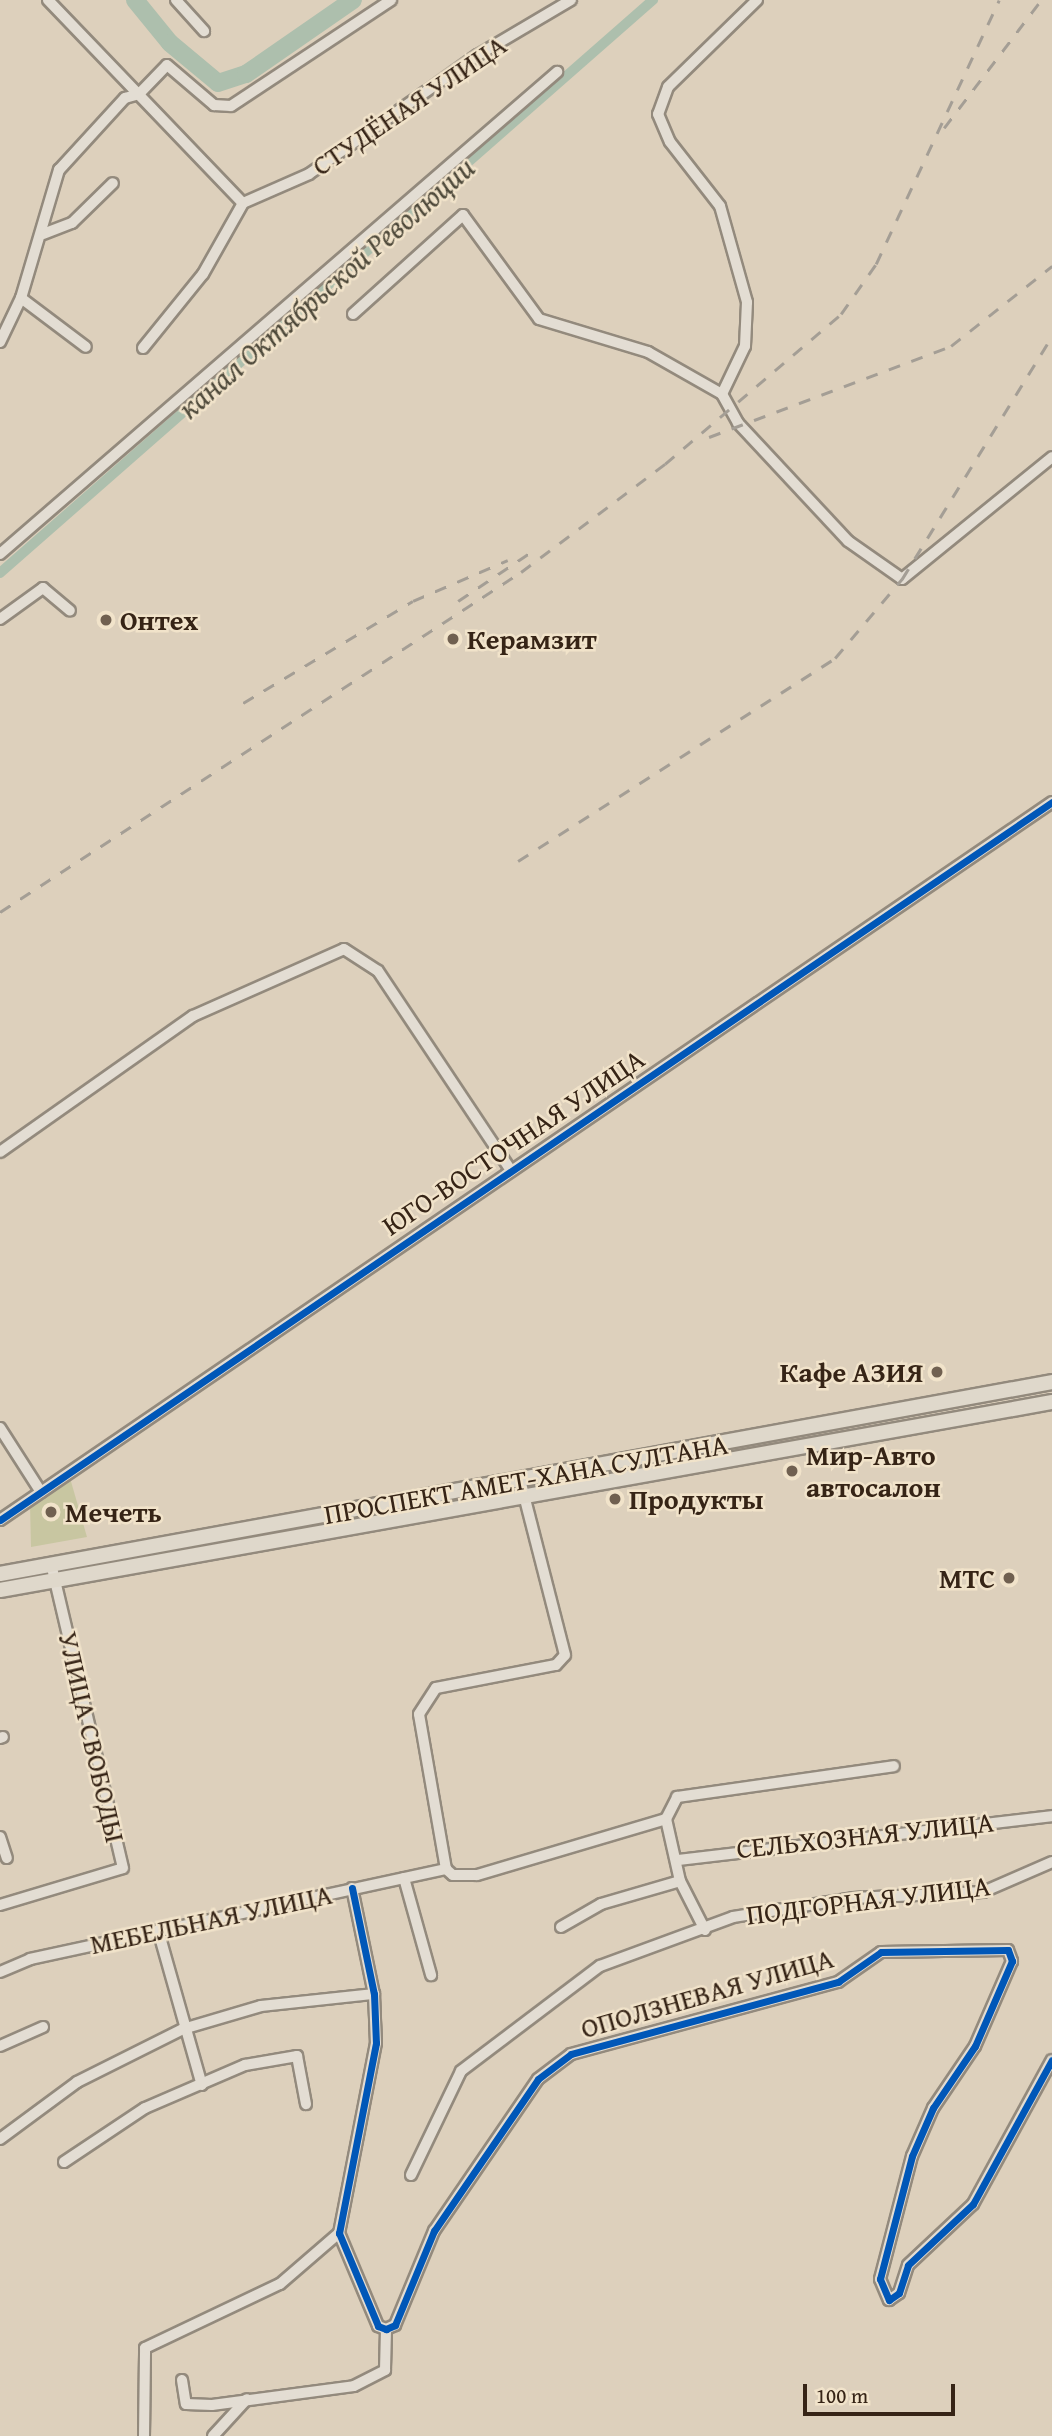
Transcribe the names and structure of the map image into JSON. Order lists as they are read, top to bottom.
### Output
{
  "streets": {
    "main road": ["ПРОСПЕКТ АМЕТ-ХАНА СУЛТАНА"],
    "street": [
      "СТУДЁНАЯ УЛИЦА",
      "ЮГО-ВОСТОЧНАЯ УЛИЦА",
      "УЛИЦА СВОБОДЫ",
      "СЕЛЬХОЗНАЯ УЛИЦА",
      "ПОДГОРНАЯ УЛИЦА",
      "МЕБЕЛЬНАЯ УЛИЦА",
      "ОПОЛЗНЕВАЯ УЛИЦА"
    ]
  },
  "crossings": [
    ["ПРОСПЕКТ АМЕТ-ХАНА СУЛТАНА", "УЛИЦА СВОБОДЫ"]
  ],
  "water": ["канал Октябрьской Революции"],
  "places": [
    "Онтех",
    "Керамзит",
    "Кафе АЗИЯ",
    "Мир-Авто автосалон",
    "Продукты",
    "Мечеть",
    "МТС"
  ],
  "scale_bar": "100 m"
}
